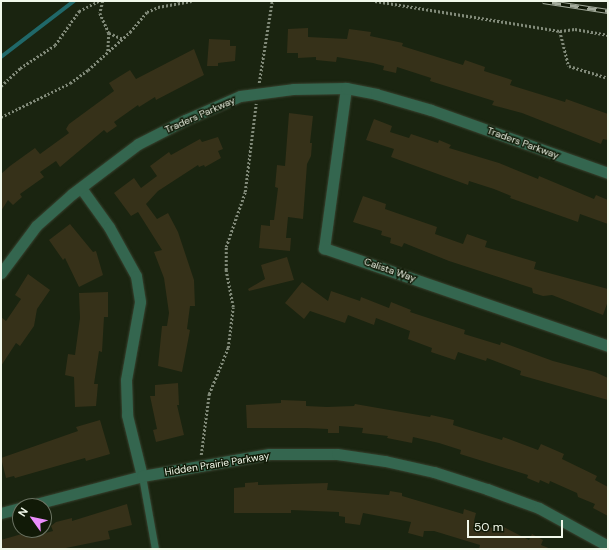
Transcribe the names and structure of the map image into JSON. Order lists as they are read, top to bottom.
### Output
{
  "streets": {
    "street": ["Traders Parkway", "Calista Way", "Hidden Prairie Parkway"]
  },
  "crossings": [
    ["Traders Parkway", "Calista Way"]
  ],
  "scale_bar": "50 m",
  "north": "top left"
}
